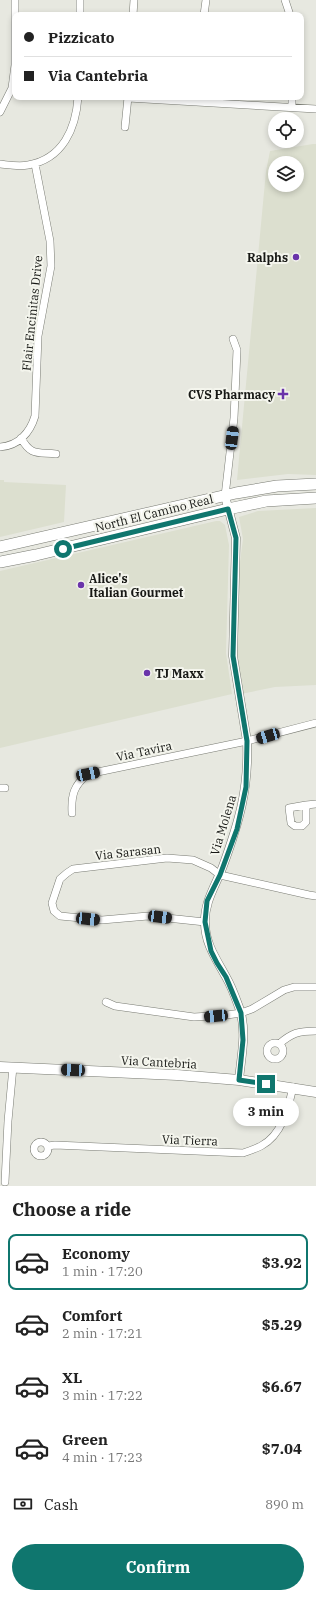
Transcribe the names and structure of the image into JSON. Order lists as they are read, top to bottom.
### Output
{
  "streets": {
    "main road": ["North El Camino Real", "Via Cantebria"],
    "street": [
      "Flair Encinitas Drive",
      "Via Tavira",
      "Via Molena",
      "Via Sarasan",
      "Via Tierra"
    ]
  },
  "crossings": [
    ["North El Camino Real", "Via Molena"],
    ["Via Tavira", "Via Molena"],
    ["Via Molena", "Via Sarasan"],
    ["Via Molena", "Via Cantebria"],
    ["Via Cantebria", "Via Tierra"]
  ],
  "places": {
    "other": ["Ralphs", "Alice's Italian Gourmet", "TJ Maxx"],
    "health": ["CVS Pharmacy"]
  },
  "page": {
    "banner": ["Pizzicato", "Via Cantebria"],
    "bubble": "3 min",
    "heading": "Choose a ride",
    "list": [
      {
        "name": "Economy",
        "note": "1 min · 17:20",
        "value": "$3.92"
      },
      {
        "name": "Comfort",
        "note": "2 min · 17:21",
        "value": "$5.29"
      },
      {
        "name": "XL",
        "note": "3 min · 17:22",
        "value": "$6.67"
      },
      {
        "name": "Green",
        "note": "4 min · 17:23",
        "value": "$7.04"
      }
    ],
    "pay": ["Cash", "890 m"],
    "buttons": "Confirm"
  }
}
